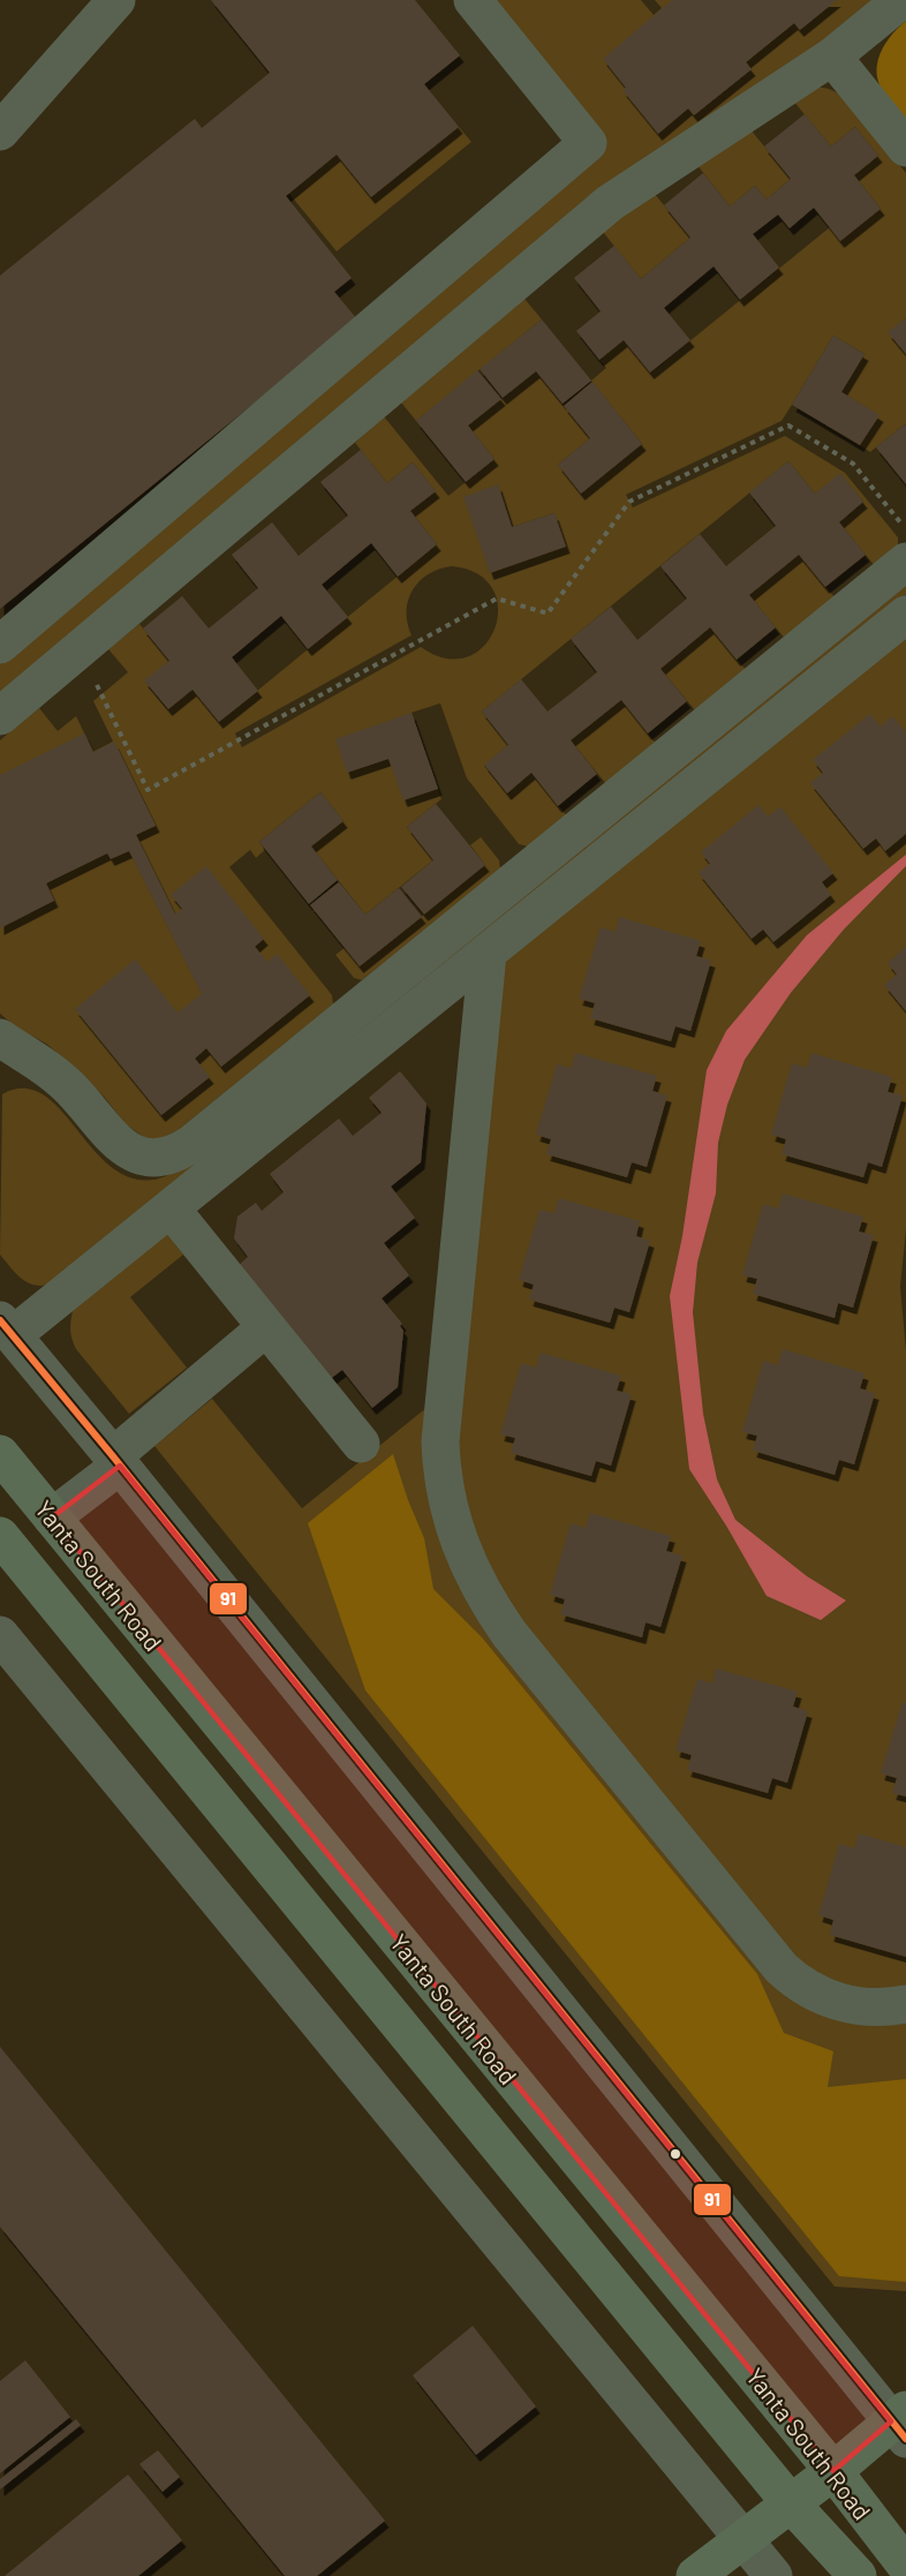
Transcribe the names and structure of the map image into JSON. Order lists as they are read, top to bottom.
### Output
{
  "streets": {
    "main road": ["Yanta South Road"]
  },
  "lines": ["transit line 91"]
}
